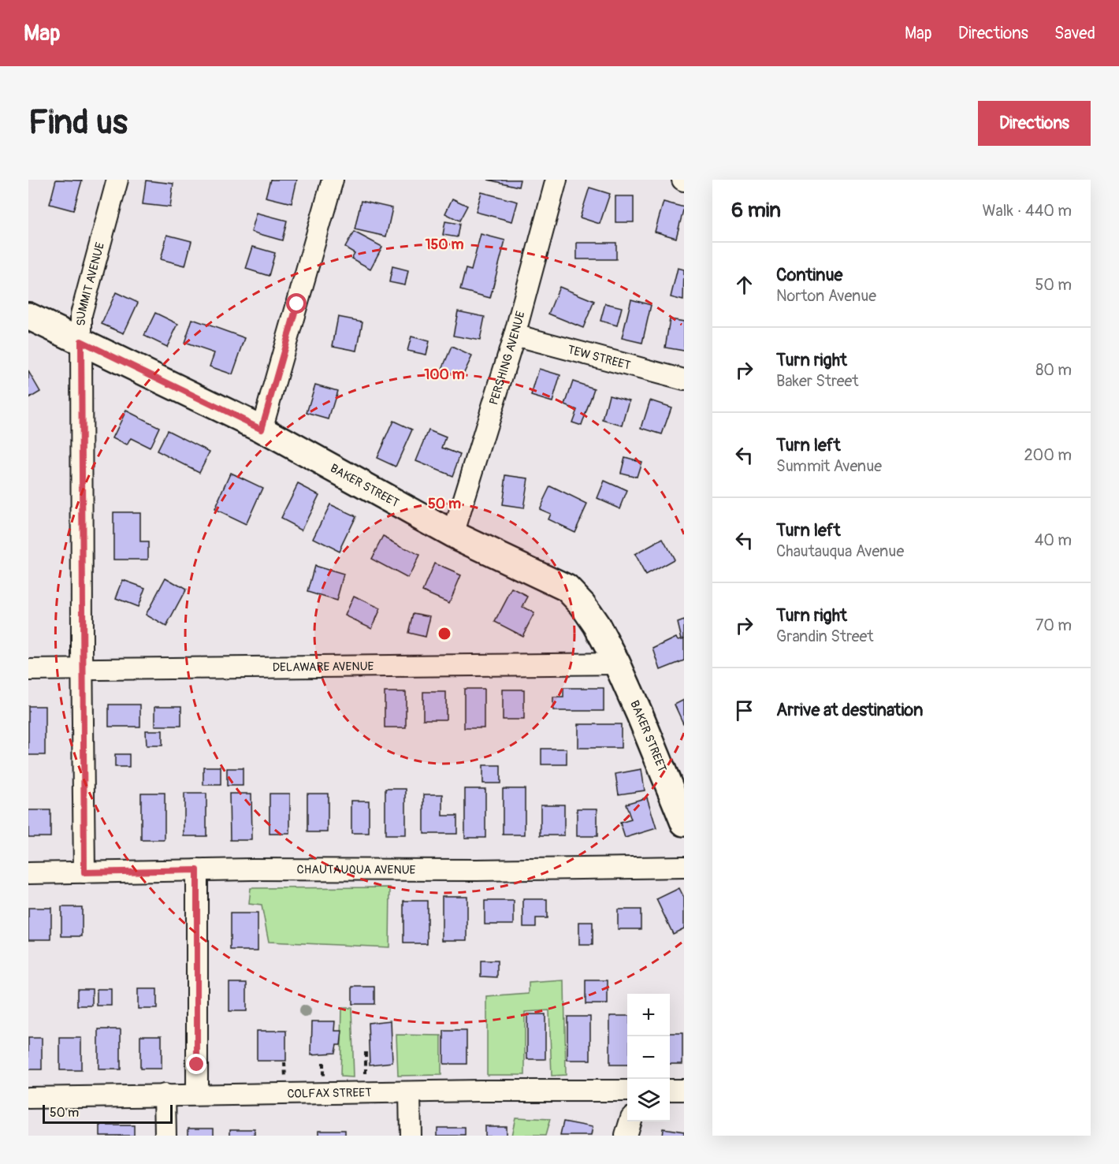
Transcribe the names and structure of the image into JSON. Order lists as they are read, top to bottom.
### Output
{
  "streets": {
    "street": [
      "SUMMIT AVENUE",
      "PERSHING AVENUE",
      "TEW STREET",
      "BAKER STREET",
      "DELAWARE AVENUE",
      "CHAUTAUQUA AVENUE",
      "COLFAX STREET"
    ]
  },
  "crossings": [
    ["SUMMIT AVENUE", "BAKER STREET"],
    ["SUMMIT AVENUE", "DELAWARE AVENUE"],
    ["SUMMIT AVENUE", "CHAUTAUQUA AVENUE"],
    ["PERSHING AVENUE", "TEW STREET"],
    ["PERSHING AVENUE", "BAKER STREET"],
    ["BAKER STREET", "DELAWARE AVENUE"]
  ],
  "scale_bar": "50 m",
  "page": {
    "header": "Map",
    "nav": ["Map", "Directions", "Saved"],
    "buttons": "Directions",
    "title": "Find us",
    "heading": ["6 min", "Walk · 440 m"],
    "list": [
      ["Continue", "Norton Avenue", "50 m"],
      ["Turn right", "Baker Street", "80 m"],
      ["Turn left", "Summit Avenue", "200 m"],
      ["Turn left", "Chautauqua Avenue", "40 m"],
      ["Turn right", "Grandin Street", "70 m"],
      "Arrive at destination"
    ],
    "map_buttons": ["+", "−"],
    "scale": "50 m"
  },
  "rings": ["150 m", "100 m", "50 m"]
}
